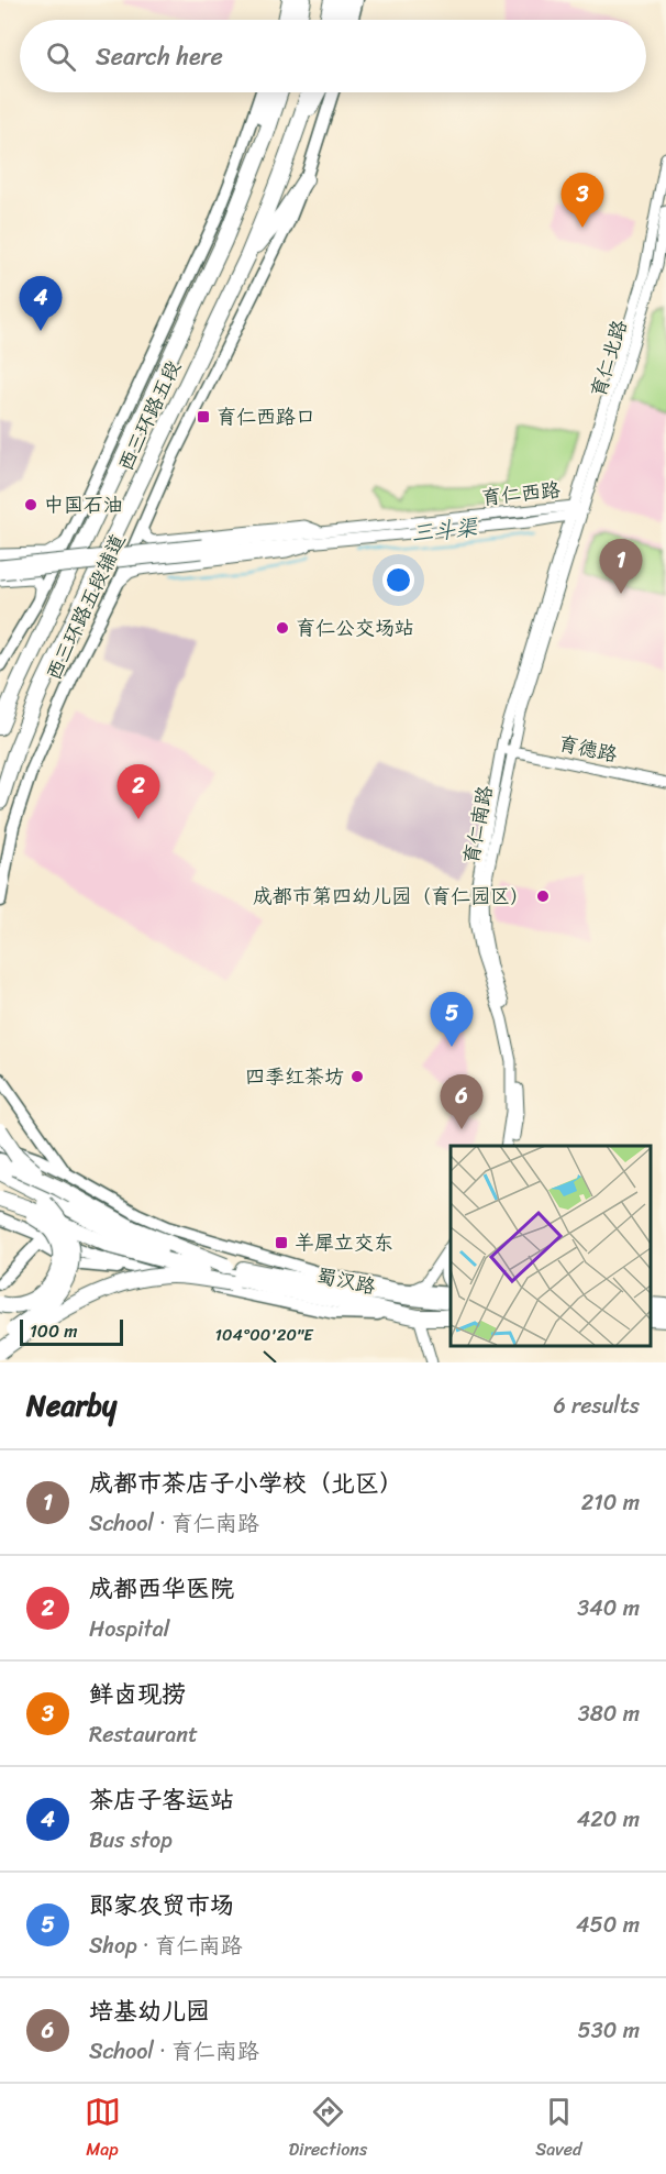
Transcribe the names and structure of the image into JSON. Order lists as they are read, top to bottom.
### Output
{
  "streets": {
    "highway": ["西三环路五段", "蜀汉路"],
    "main road": ["西三环路五段辅道"],
    "street": [
      "育仁北路",
      "育仁西路",
      "育德路",
      "育仁南路"
    ]
  },
  "crossings": [
    ["育仁北路", "育仁西路"],
    ["育仁北路", "育仁南路"],
    ["育仁西路", "育仁南路"],
    ["育德路", "育仁南路"]
  ],
  "water": ["三斗渠"],
  "places": {
    "transit": ["育仁西路口", "羊犀立交东"],
    "other": [
      "中国石油",
      "育仁公交场站",
      "成都市第四幼儿园（育仁园区）",
      "四季红茶坊"
    ]
  },
  "scale_bar": "100 m",
  "page": {
    "search": "Search here",
    "pins": [
      "3",
      "4",
      "1",
      "2",
      "5",
      "6"
    ],
    "scale": "100 m",
    "heading": ["Nearby", "6 results"],
    "list": [
      {
        "mark": "1",
        "name": "成都市茶店子小学校（北区）",
        "note": "School · 育仁南路",
        "value": "210 m"
      },
      {
        "mark": "2",
        "name": "成都西华医院",
        "note": "Hospital",
        "value": "340 m"
      },
      {
        "mark": "3",
        "name": "鲜卤现捞",
        "note": "Restaurant",
        "value": "380 m"
      },
      {
        "mark": "4",
        "name": "茶店子客运站",
        "note": "Bus stop",
        "value": "420 m"
      },
      {
        "mark": "5",
        "name": "郎家农贸市场",
        "note": "Shop · 育仁南路",
        "value": "450 m"
      },
      {
        "mark": "6",
        "name": "培基幼儿园",
        "note": "School · 育仁南路",
        "value": "530 m"
      }
    ],
    "nav": ["Map", "Directions", "Saved"]
  },
  "coordinates": ["104°00'20\"E"]
}
